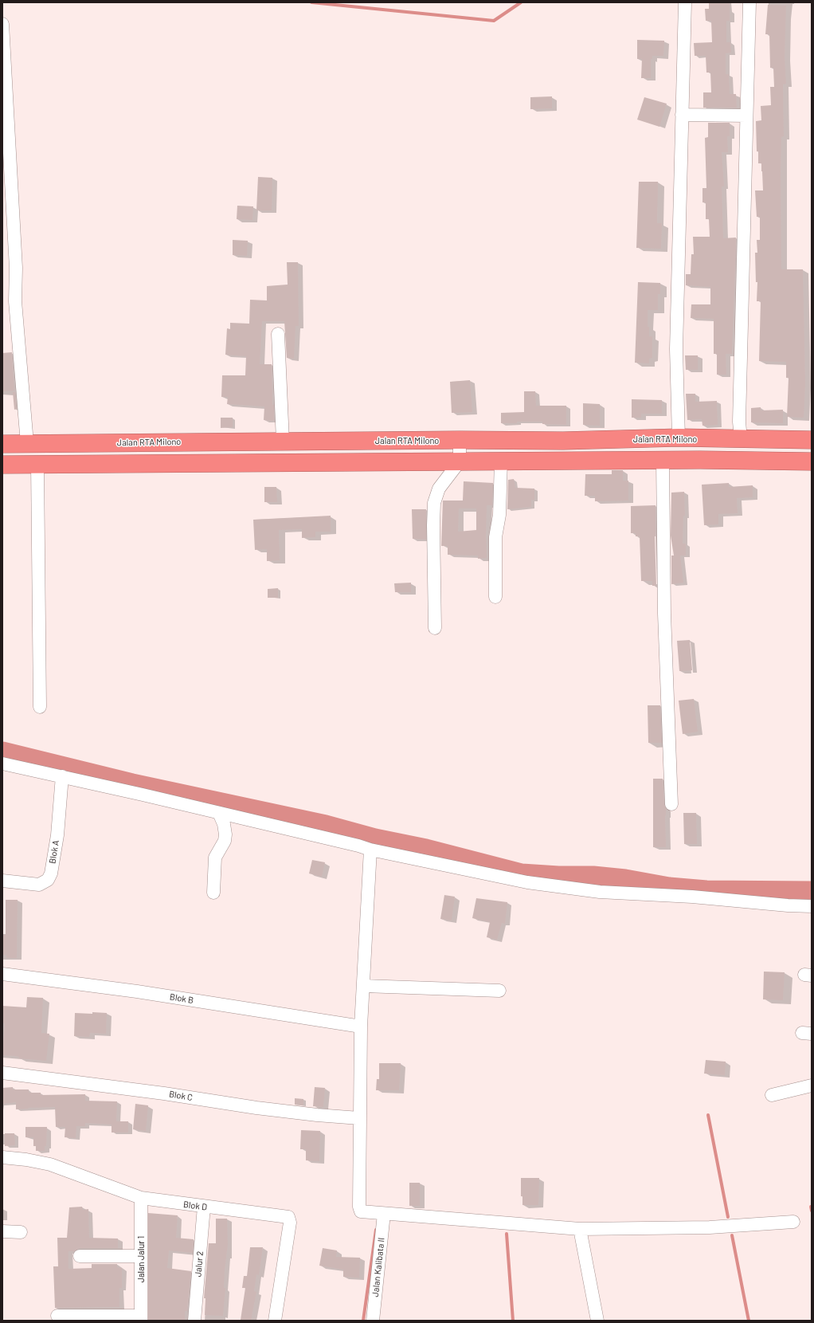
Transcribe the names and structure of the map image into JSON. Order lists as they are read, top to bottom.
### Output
{
  "streets": {
    "highway": ["Jalan RTA Milono"],
    "street": [
      "Blok A",
      "Blok B",
      "Blok C",
      "Blok D",
      "Jalan Jalur 1",
      "Jalur 2",
      "Jalan Kalibata II"
    ]
  },
  "crossings": [
    ["Blok D", "Jalan Jalur 1"],
    ["Blok D", "Jalur 2"]
  ]
}
